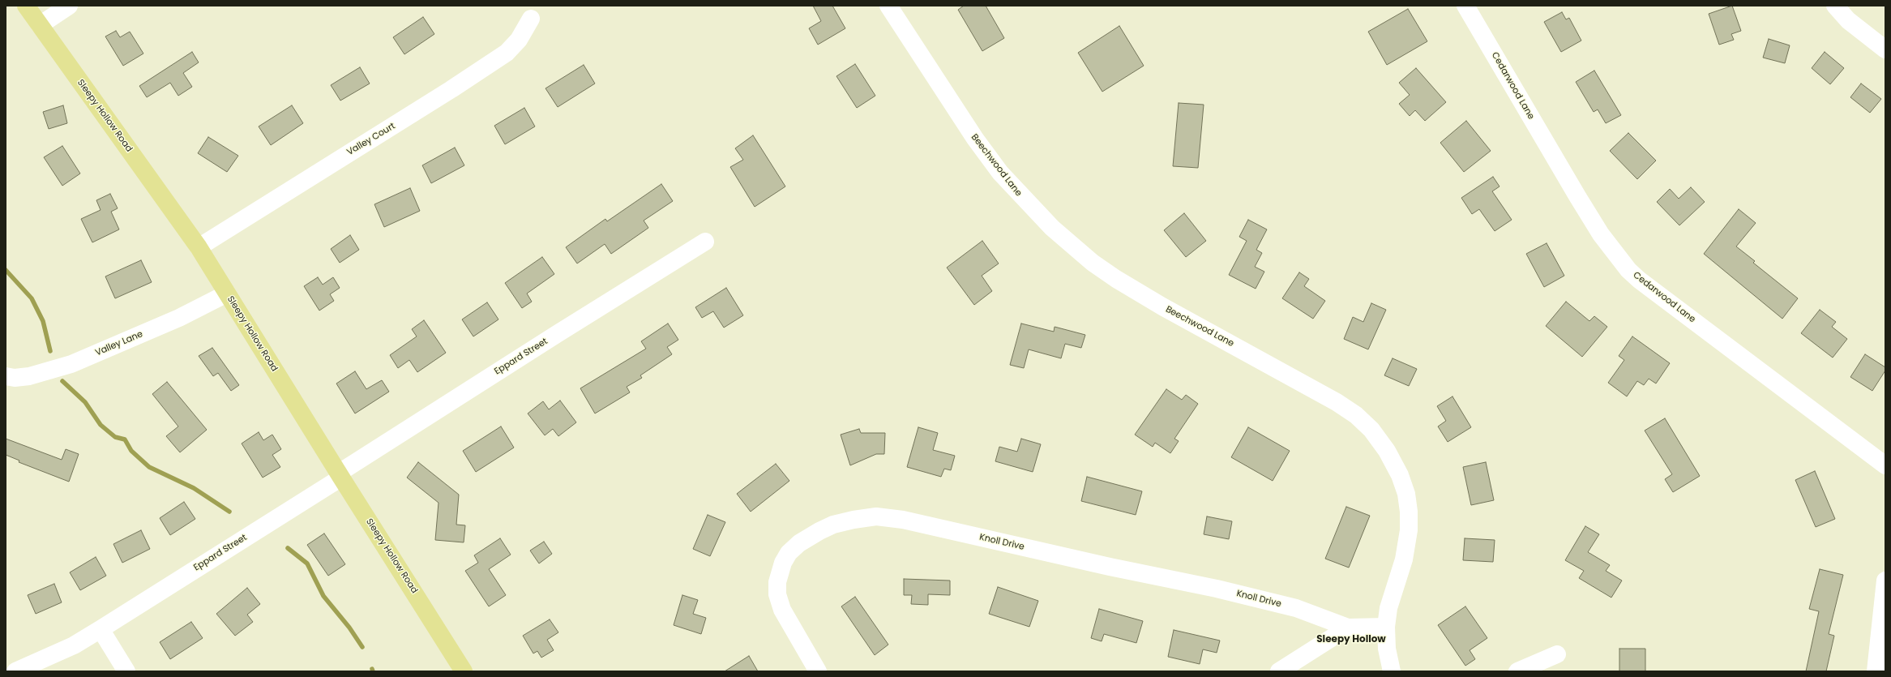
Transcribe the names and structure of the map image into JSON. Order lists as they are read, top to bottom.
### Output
{
  "streets": {
    "main road": ["Sleepy Hollow Road"],
    "street": [
      "Cedarwood Lane",
      "Valley Court",
      "Beechwood Lane",
      "Valley Lane",
      "Eppard Street",
      "Knoll Drive"
    ]
  },
  "crossings": [
    ["Sleepy Hollow Road", "Valley Court"],
    ["Sleepy Hollow Road", "Valley Lane"],
    ["Sleepy Hollow Road", "Eppard Street"]
  ],
  "districts": ["Sleepy Hollow"]
}
